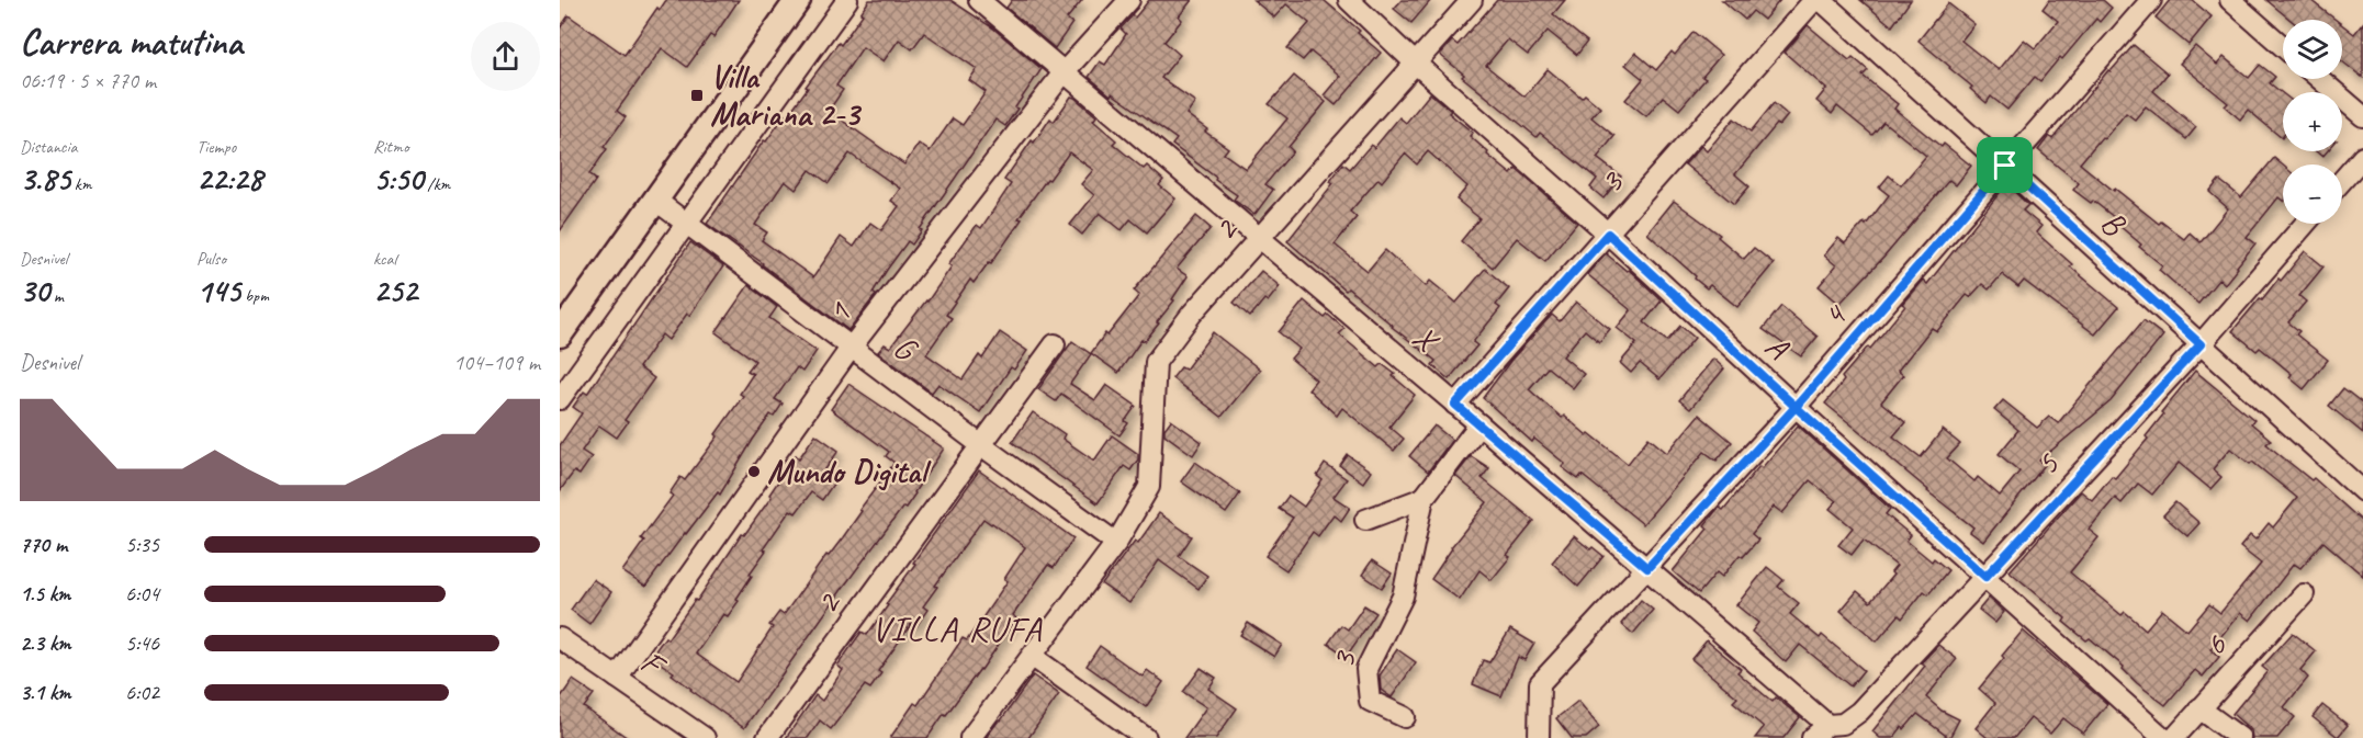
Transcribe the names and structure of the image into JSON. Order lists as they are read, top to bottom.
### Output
{
  "streets": {
    "street": [
      "3",
      "B",
      "2",
      "1",
      "4",
      "X",
      "A",
      "G",
      "5",
      "6",
      "F"
    ]
  },
  "crossings": [
    ["3", "X"],
    ["3", "A"],
    ["B", "4"],
    ["B", "5"],
    ["2", "X"],
    ["2", "A"],
    ["2", "G"],
    ["1", "X"],
    ["1", "G"],
    ["1", "F"],
    ["4", "X"],
    ["4", "A"],
    ["X", "5"],
    ["A", "5"]
  ],
  "districts": ["VILLA RUFA"],
  "places": {
    "transit": ["Villa Mariana 2-3"],
    "other": ["Mundo Digital"]
  },
  "page": {
    "heading": ["Carrera matutina", "06:19 · 5 × 770 m"],
    "map_buttons": ["+", "−"],
    "stats": [
      ["Distancia", "3.85 km"],
      ["Tiempo", "22:28"],
      ["Ritmo", "5:50 /km"],
      ["Desnivel", "30 m"],
      ["Pulso", "145 bpm"],
      ["kcal", "252"]
    ],
    "chart": ["Desnivel", "104–109 m"],
    "list": [
      {
        "name": "770 m",
        "note": "5:35"
      },
      {
        "name": "1.5 km",
        "note": "6:04"
      },
      {
        "name": "2.3 km",
        "note": "5:46"
      },
      {
        "name": "3.1 km",
        "note": "6:02"
      }
    ]
  }
}
